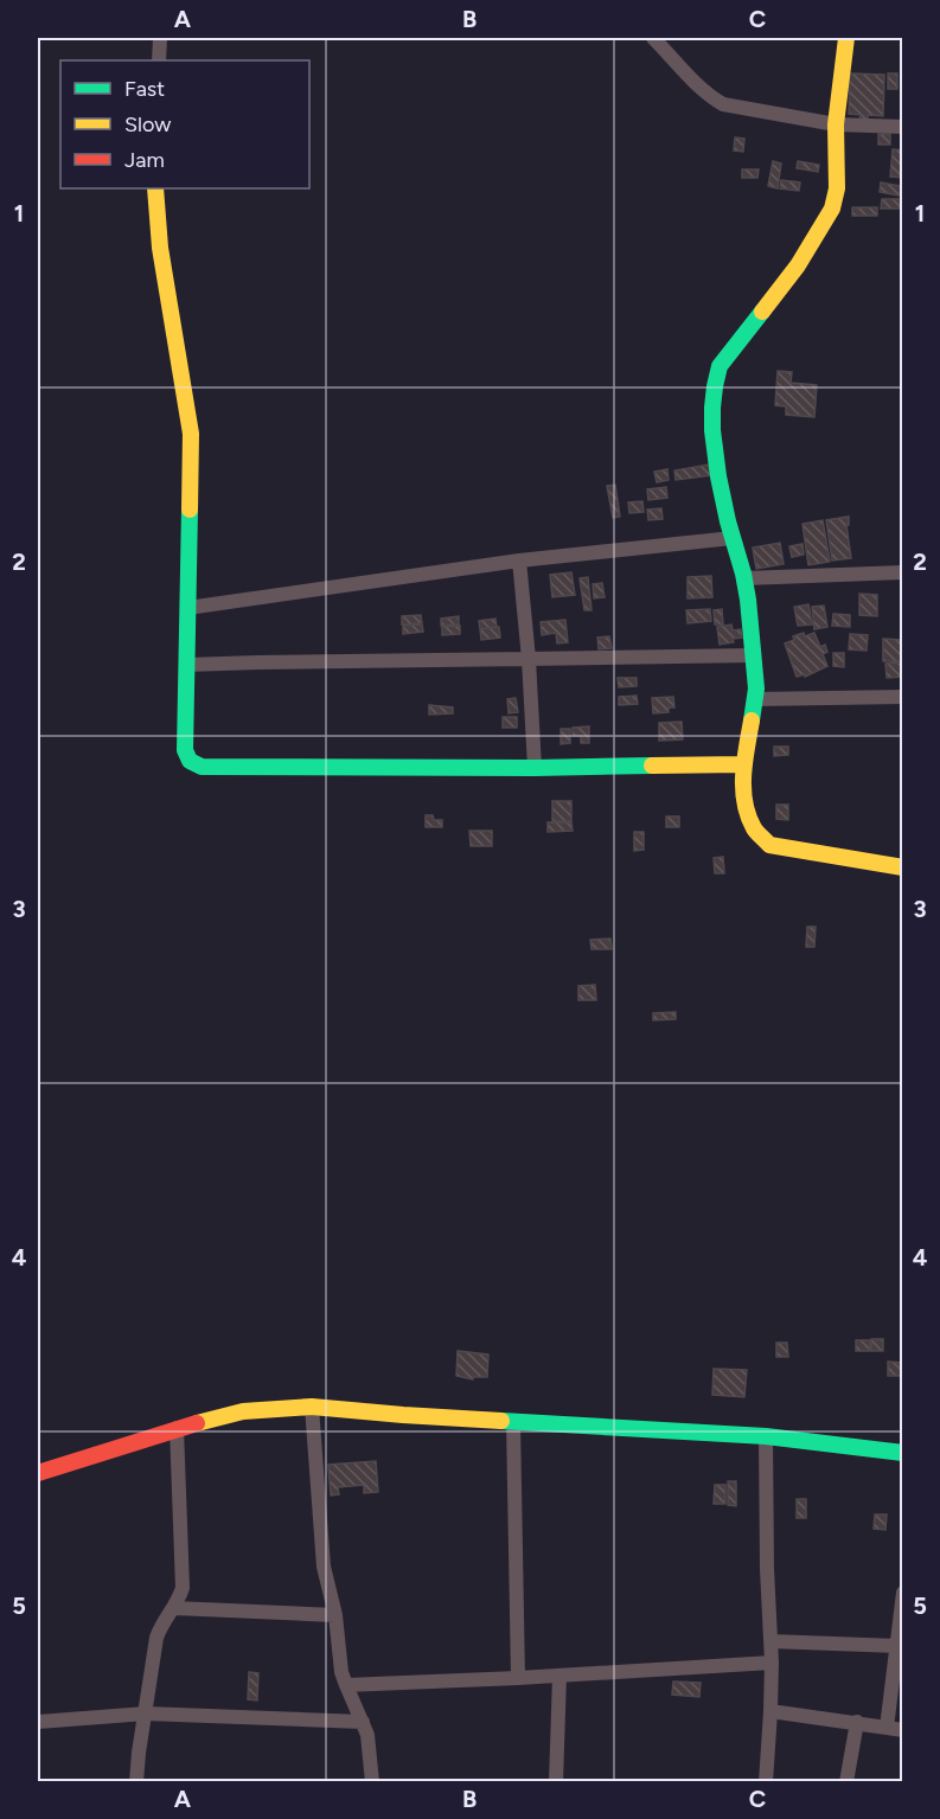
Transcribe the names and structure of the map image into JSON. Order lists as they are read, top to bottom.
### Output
{
  "legend": ["Fast", "Slow", "Jam"],
  "grid": {
    "columns": ["A", "B", "C"],
    "rows": [
      "1",
      "2",
      "3",
      "4",
      "5"
    ]
  }
}
